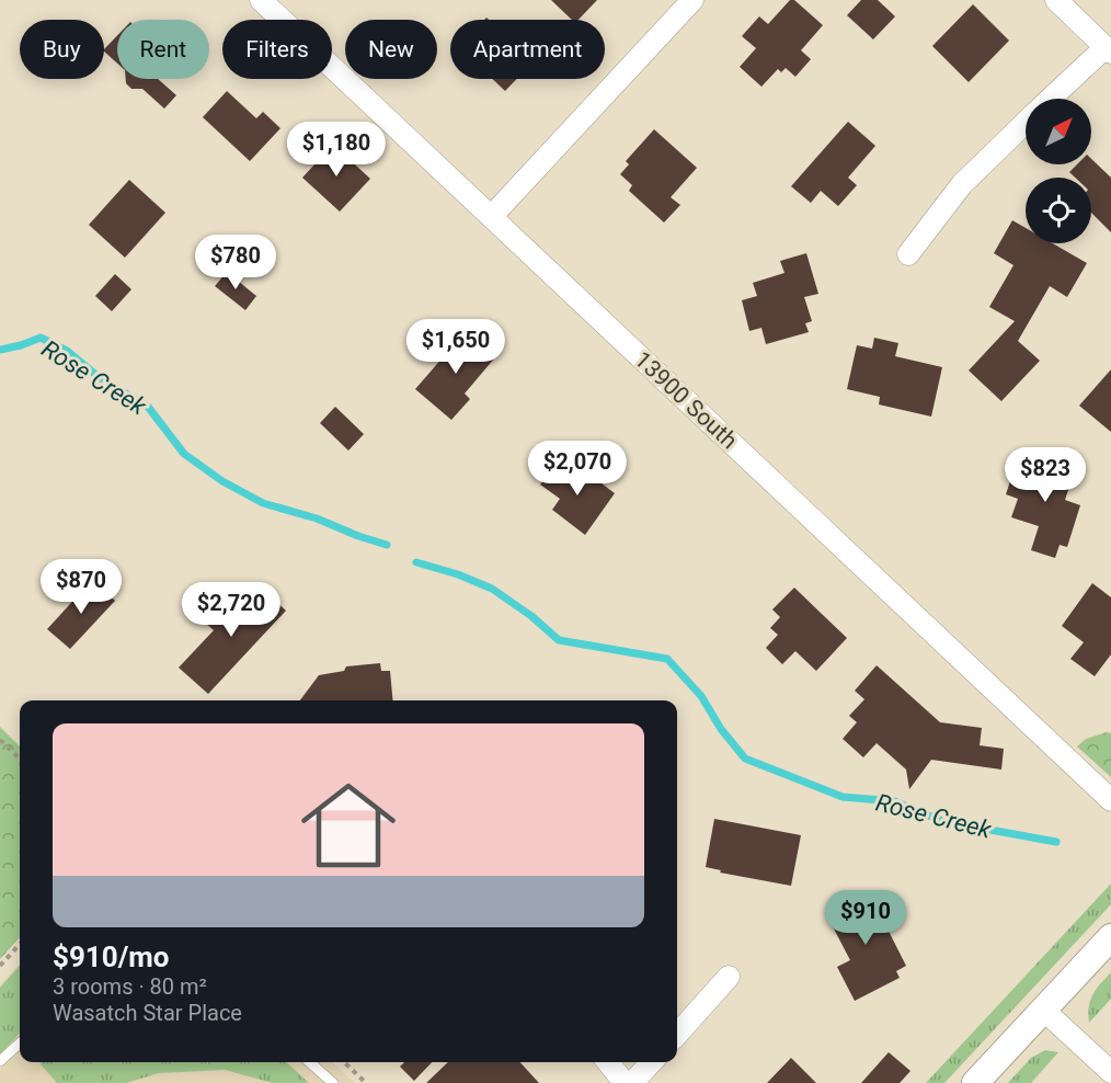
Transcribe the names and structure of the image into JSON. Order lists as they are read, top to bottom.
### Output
{
  "streets": {
    "street": ["13900 South"]
  },
  "water": ["Rose Creek"],
  "north": "top right",
  "page": {
    "chip": [
      "Buy",
      "Rent",
      "Filters",
      "New",
      "Apartment"
    ],
    "price": [
      "$1,180",
      "$780",
      "$1,650",
      "$2,070",
      "$823",
      "$870",
      "$2,720",
      "$910"
    ],
    "list": [
      {
        "name": "$910/mo",
        "note": "3 rooms · 80 m² · Wasatch Star Place"
      }
    ]
  }
}
